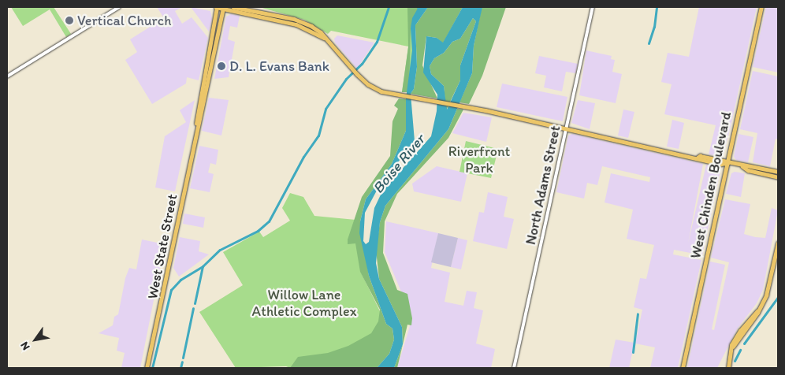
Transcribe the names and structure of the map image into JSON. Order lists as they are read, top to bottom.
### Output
{
  "streets": {
    "main road": ["West Chinden Boulevard", "West State Street"],
    "street": ["North Adams Street"]
  },
  "water": ["Boise River"],
  "parks": ["Riverfront Park", "Willow Lane Athletic Complex"],
  "places": ["Vertical Church", "D. L. Evans Bank"],
  "north": "bottom left"
}
